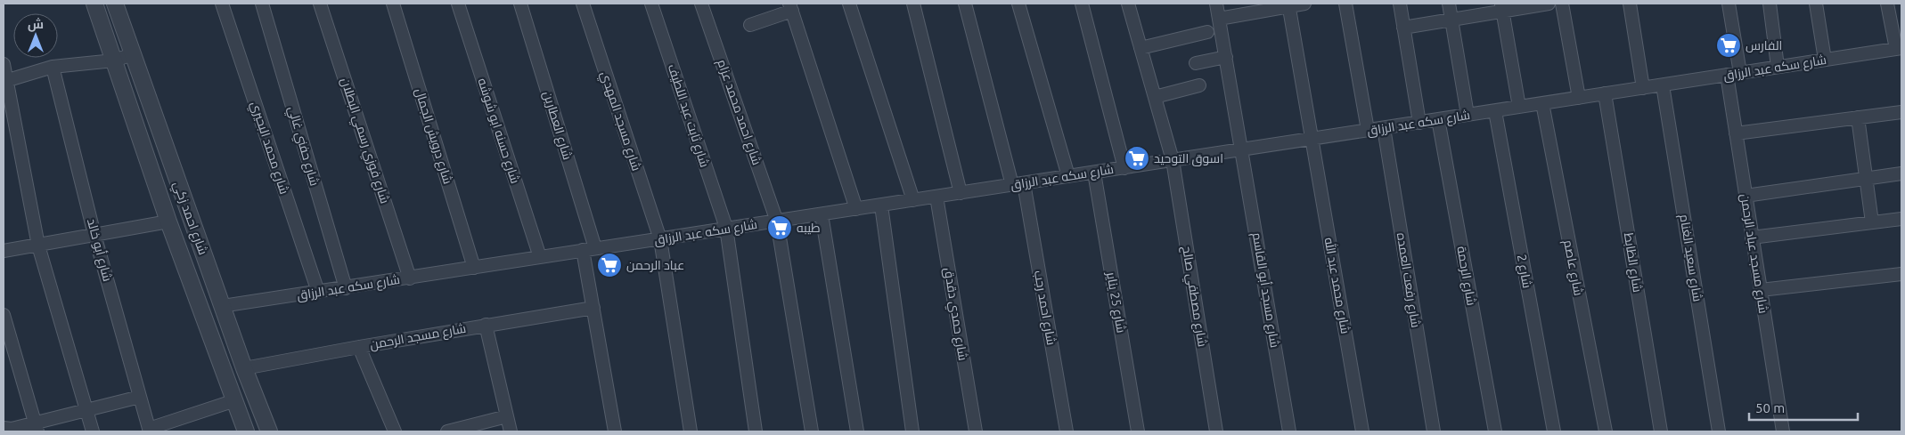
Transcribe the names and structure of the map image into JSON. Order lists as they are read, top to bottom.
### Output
{
  "streets": {
    "street": [
      "شارع سكه عبد الرزاق",
      "شارع احمد محمد عزام",
      "شارع ثابت عبد اللطيف",
      "شارع مسجد المهدي",
      "شارع العطارين",
      "شارع حسنه ابو شوشه",
      "شارع درويش الجمال",
      "شارع فوزي رسمي البطلان",
      "شارع حفني غالي",
      "شارع محمد البحيري",
      "شارع احمد زكي",
      "شارع أبو خالد",
      "شارع مسجد عباد الرحمن",
      "شارع سعيد الغنام",
      "شارع الظابط",
      "شارع عاصم",
      "شارع 2",
      "شارع الرحمة",
      "شارع رفعت العمده",
      "شارع محمد عبد الله",
      "شارع مسجد أبو القاسم",
      "شارع مصطفي صالح",
      "شارع 25 يناير",
      "شارع احمد رجب",
      "شارع حمدي دقدق",
      "شارع مسجد الرحمن"
    ]
  },
  "crossings": [
    ["شارع سكه عبد الرزاق", "شارع احمد محمد عزام"],
    ["شارع سكه عبد الرزاق", "شارع ثابت عبد اللطيف"],
    ["شارع سكه عبد الرزاق", "شارع مسجد المهدي"],
    ["شارع سكه عبد الرزاق", "شارع العطارين"],
    ["شارع سكه عبد الرزاق", "شارع حسنه ابو شوشه"],
    ["شارع سكه عبد الرزاق", "شارع درويش الجمال"],
    ["شارع سكه عبد الرزاق", "شارع فوزي رسمي البطلان"],
    ["شارع سكه عبد الرزاق", "شارع حفني غالي"],
    ["شارع سكه عبد الرزاق", "شارع محمد البحيري"],
    ["شارع سكه عبد الرزاق", "شارع احمد زكي"],
    ["شارع سكه عبد الرزاق", "شارع مسجد عباد الرحمن"],
    ["شارع سكه عبد الرزاق", "شارع سعيد الغنام"],
    ["شارع سكه عبد الرزاق", "شارع الظابط"],
    ["شارع سكه عبد الرزاق", "شارع عاصم"],
    ["شارع سكه عبد الرزاق", "شارع 2"],
    ["شارع سكه عبد الرزاق", "شارع الرحمة"],
    ["شارع سكه عبد الرزاق", "شارع رفعت العمده"],
    ["شارع سكه عبد الرزاق", "شارع محمد عبد الله"],
    ["شارع سكه عبد الرزاق", "شارع مسجد أبو القاسم"],
    ["شارع سكه عبد الرزاق", "شارع مصطفي صالح"],
    ["شارع سكه عبد الرزاق", "شارع 25 يناير"],
    ["شارع سكه عبد الرزاق", "شارع احمد رجب"],
    ["شارع سكه عبد الرزاق", "شارع حمدي دقدق"],
    ["شارع العطارين", "شارع مسجد الرحمن"],
    ["شارع احمد زكي", "شارع مسجد الرحمن"]
  ],
  "places": {
    "supermarket": [
      "الفارس",
      "اسوق التوحيد",
      "طيبه",
      "عباد الرحمن"
    ]
  },
  "scale_bar": "50 m",
  "north": "top"
}
